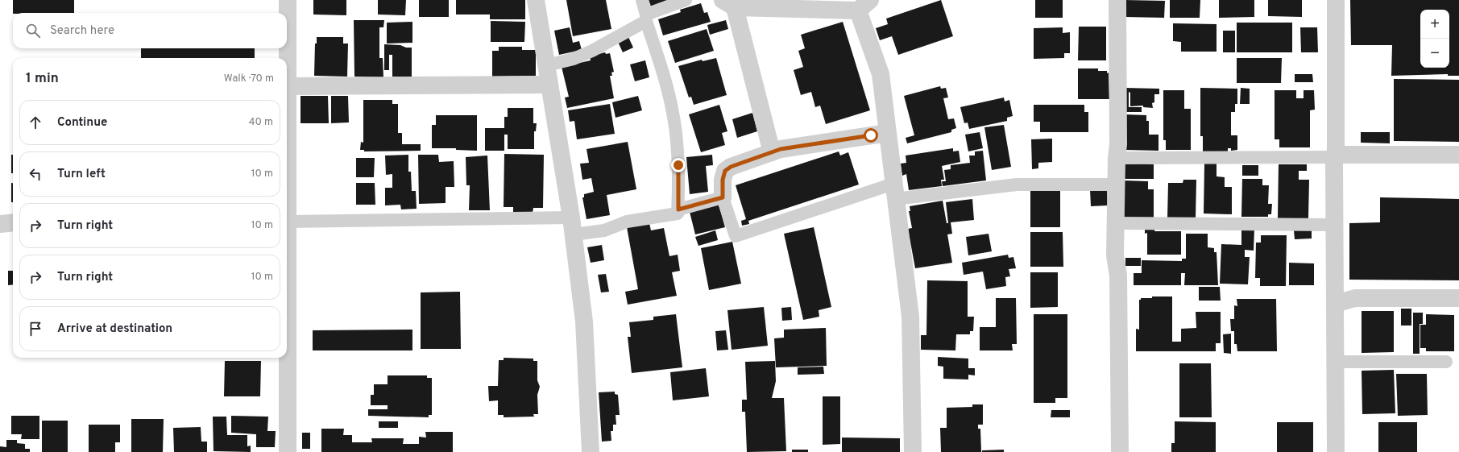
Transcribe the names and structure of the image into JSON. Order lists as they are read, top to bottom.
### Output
{
  "page": {
    "map_buttons": ["+", "−"],
    "search": "Search here",
    "heading": ["1 min", "Walk · 70 m"],
    "list": [
      ["Continue", "40 m"],
      ["Turn left", "10 m"],
      ["Turn right", "10 m"],
      ["Turn right", "10 m"],
      "Arrive at destination"
    ]
  }
}
